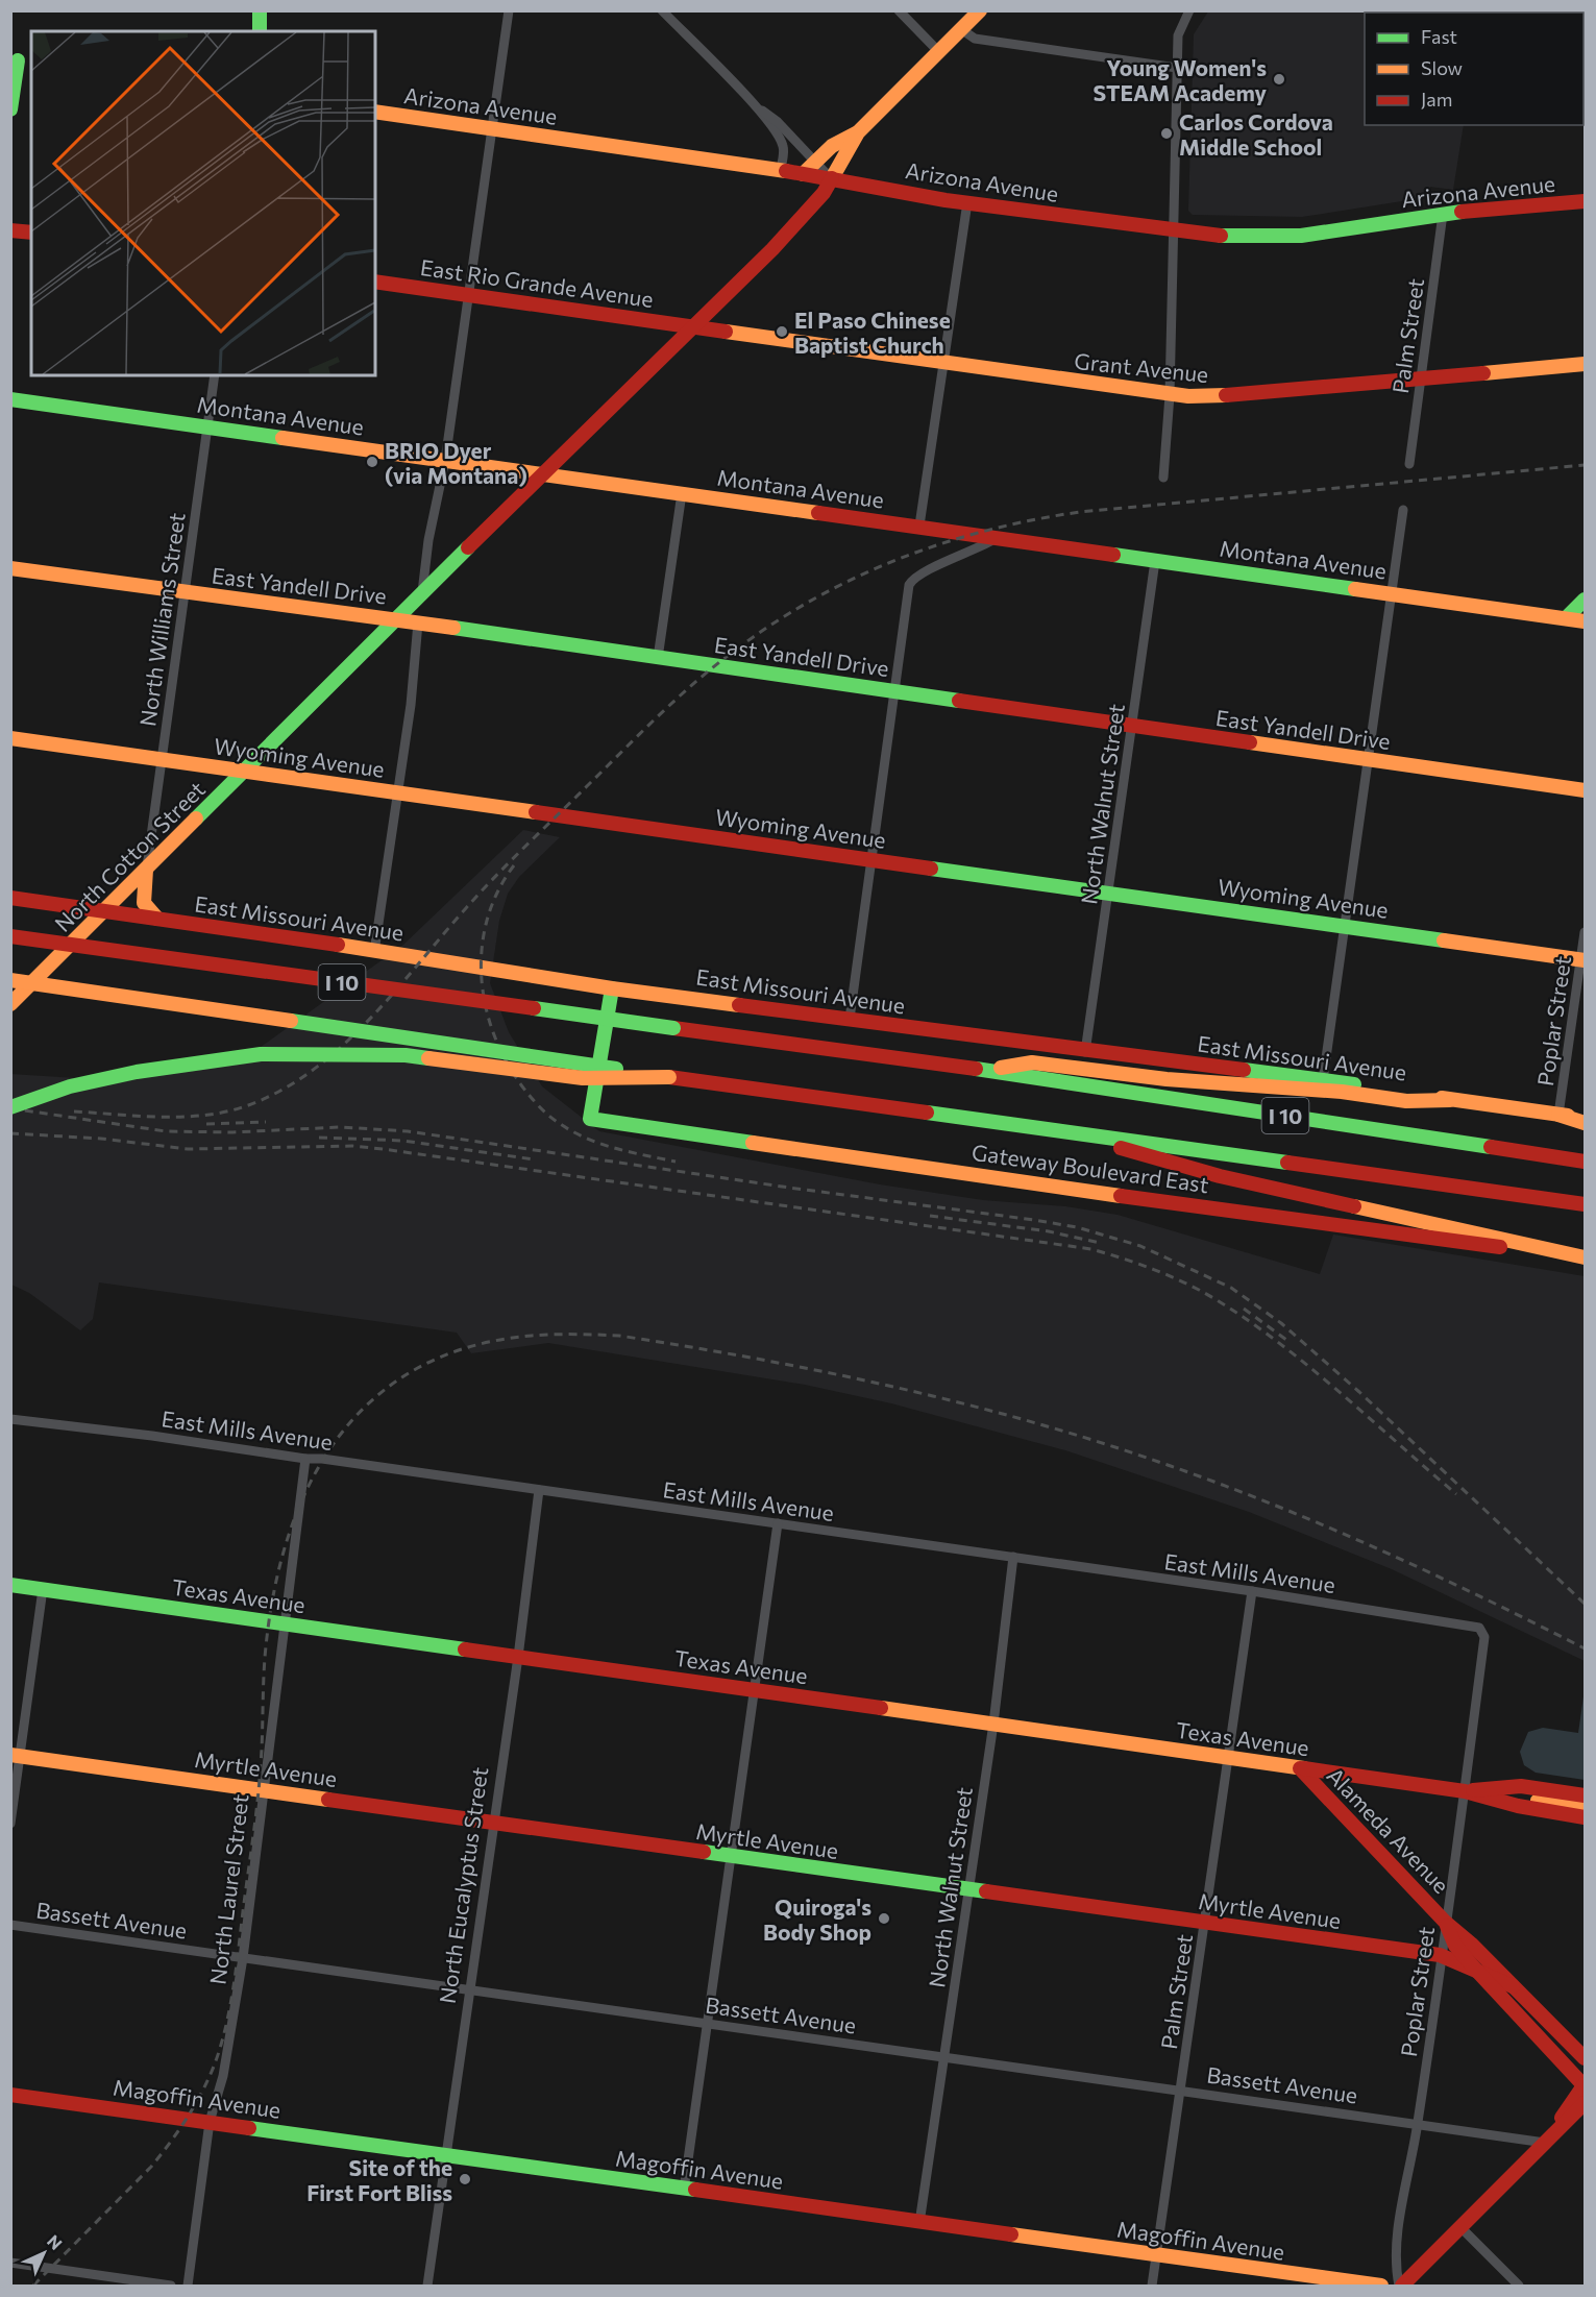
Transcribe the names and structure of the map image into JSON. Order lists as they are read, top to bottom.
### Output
{
  "streets": {
    "main road": [
      "Arizona Avenue",
      "East Rio Grande Avenue",
      "Grant Avenue",
      "Montana Avenue",
      "East Yandell Drive",
      "Wyoming Avenue",
      "North Cotton Street",
      "East Missouri Avenue",
      "I 10",
      "Gateway Boulevard East",
      "Texas Avenue",
      "Myrtle Avenue",
      "Alameda Avenue",
      "Magoffin Avenue"
    ],
    "street": [
      "Palm Street",
      "North Williams Street",
      "North Walnut Street",
      "Poplar Street",
      "East Mills Avenue",
      "North Eucalyptus Street",
      "North Laurel Street",
      "Bassett Avenue"
    ]
  },
  "crossings": [
    ["Arizona Avenue", "Palm Street"],
    ["Arizona Avenue", "North Cotton Street"],
    ["East Rio Grande Avenue", "Grant Avenue"],
    ["East Rio Grande Avenue", "North Cotton Street"],
    ["Palm Street", "Grant Avenue"],
    ["Palm Street", "East Mills Avenue"],
    ["Palm Street", "Texas Avenue"],
    ["Palm Street", "Myrtle Avenue"],
    ["Palm Street", "Bassett Avenue"],
    ["Palm Street", "Magoffin Avenue"],
    ["Grant Avenue", "North Cotton Street"],
    ["Montana Avenue", "North Williams Street"],
    ["Montana Avenue", "North Walnut Street"],
    ["Montana Avenue", "North Cotton Street"],
    ["East Yandell Drive", "North Williams Street"],
    ["East Yandell Drive", "North Walnut Street"],
    ["East Yandell Drive", "North Cotton Street"],
    ["North Williams Street", "Wyoming Avenue"],
    ["North Williams Street", "North Cotton Street"],
    ["Wyoming Avenue", "North Walnut Street"],
    ["Wyoming Avenue", "North Cotton Street"],
    ["Wyoming Avenue", "Poplar Street"],
    ["North Walnut Street", "East Missouri Avenue"],
    ["North Walnut Street", "East Mills Avenue"],
    ["North Walnut Street", "Texas Avenue"],
    ["North Walnut Street", "Myrtle Avenue"],
    ["North Walnut Street", "Bassett Avenue"],
    ["North Walnut Street", "Magoffin Avenue"],
    ["North Cotton Street", "East Missouri Avenue"],
    ["East Missouri Avenue", "Poplar Street"],
    ["East Missouri Avenue", "Gateway Boulevard East"],
    ["Poplar Street", "East Mills Avenue"],
    ["Poplar Street", "Texas Avenue"],
    ["Poplar Street", "Myrtle Avenue"],
    ["Poplar Street", "Alameda Avenue"],
    ["Poplar Street", "Bassett Avenue"],
    ["East Mills Avenue", "North Eucalyptus Street"],
    ["East Mills Avenue", "North Laurel Street"],
    ["Texas Avenue", "Alameda Avenue"],
    ["Texas Avenue", "North Eucalyptus Street"],
    ["Texas Avenue", "North Laurel Street"],
    ["Myrtle Avenue", "Alameda Avenue"],
    ["Myrtle Avenue", "North Eucalyptus Street"],
    ["Myrtle Avenue", "North Laurel Street"],
    ["North Eucalyptus Street", "Bassett Avenue"],
    ["North Eucalyptus Street", "Magoffin Avenue"],
    ["North Laurel Street", "Bassett Avenue"],
    ["North Laurel Street", "Magoffin Avenue"]
  ],
  "places": [
    "Young Women's STEAM Academy",
    "Carlos Cordova Middle School",
    "El Paso Chinese Baptist Church",
    "BRIO Dyer (via Montana)",
    "Quiroga's Body Shop",
    "Site of the First Fort Bliss"
  ],
  "legend": ["Fast", "Slow", "Jam"],
  "north": "top right"
}
